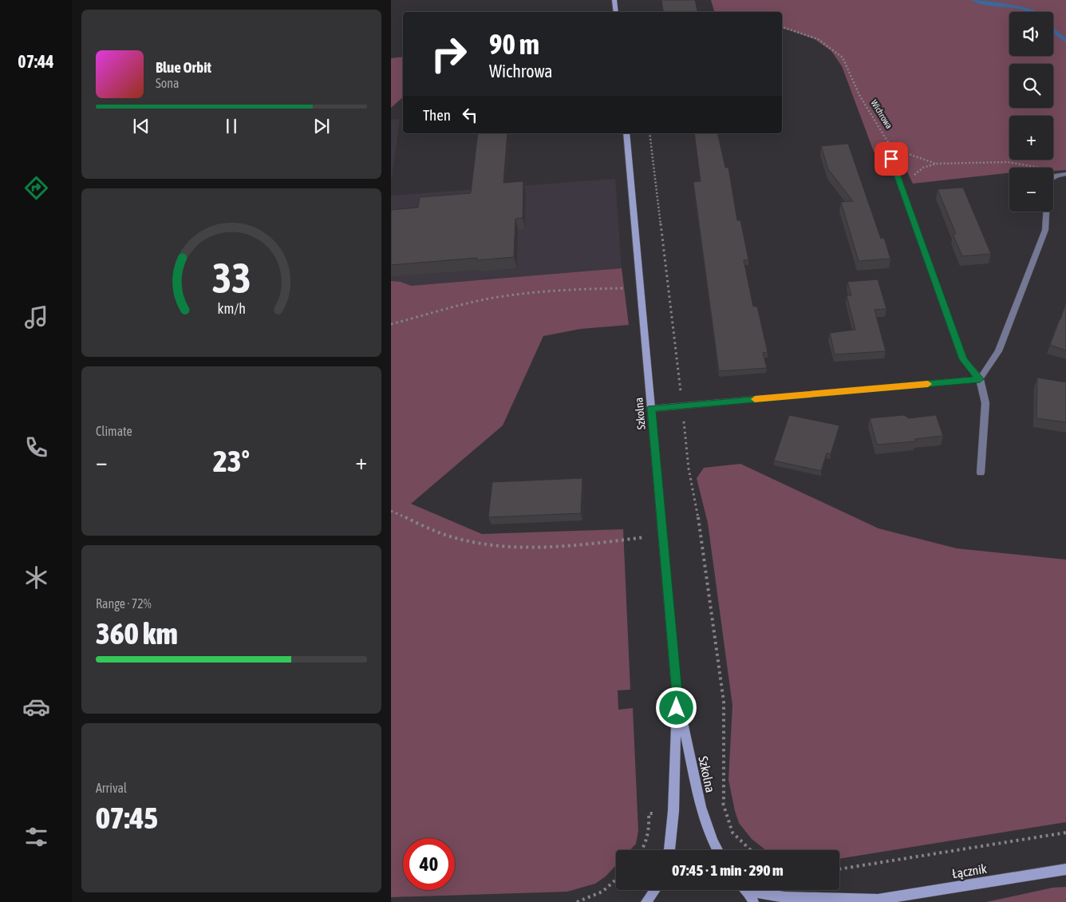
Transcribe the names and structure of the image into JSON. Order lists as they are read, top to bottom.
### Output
{
  "streets": {
    "street": ["Szkolna", "Łącznik"],
    "path": ["Wichrowa"]
  },
  "page": {
    "tabs": "07:44",
    "map_buttons": ["+", "−"],
    "turn": ["90 m", "Wichrowa"],
    "song": ["Blue Orbit", "Sona"],
    "then": "Then",
    "tile": [
      "Climate",
      ["Range · 72%", "360 km"],
      ["Arrival", "07:45"]
    ],
    "heat": ["−", "23°", "+"],
    "limit": "40",
    "trip": "07:45 · 1 min · 290 m",
    "gauge": ["33", "km/h"]
  }
}
